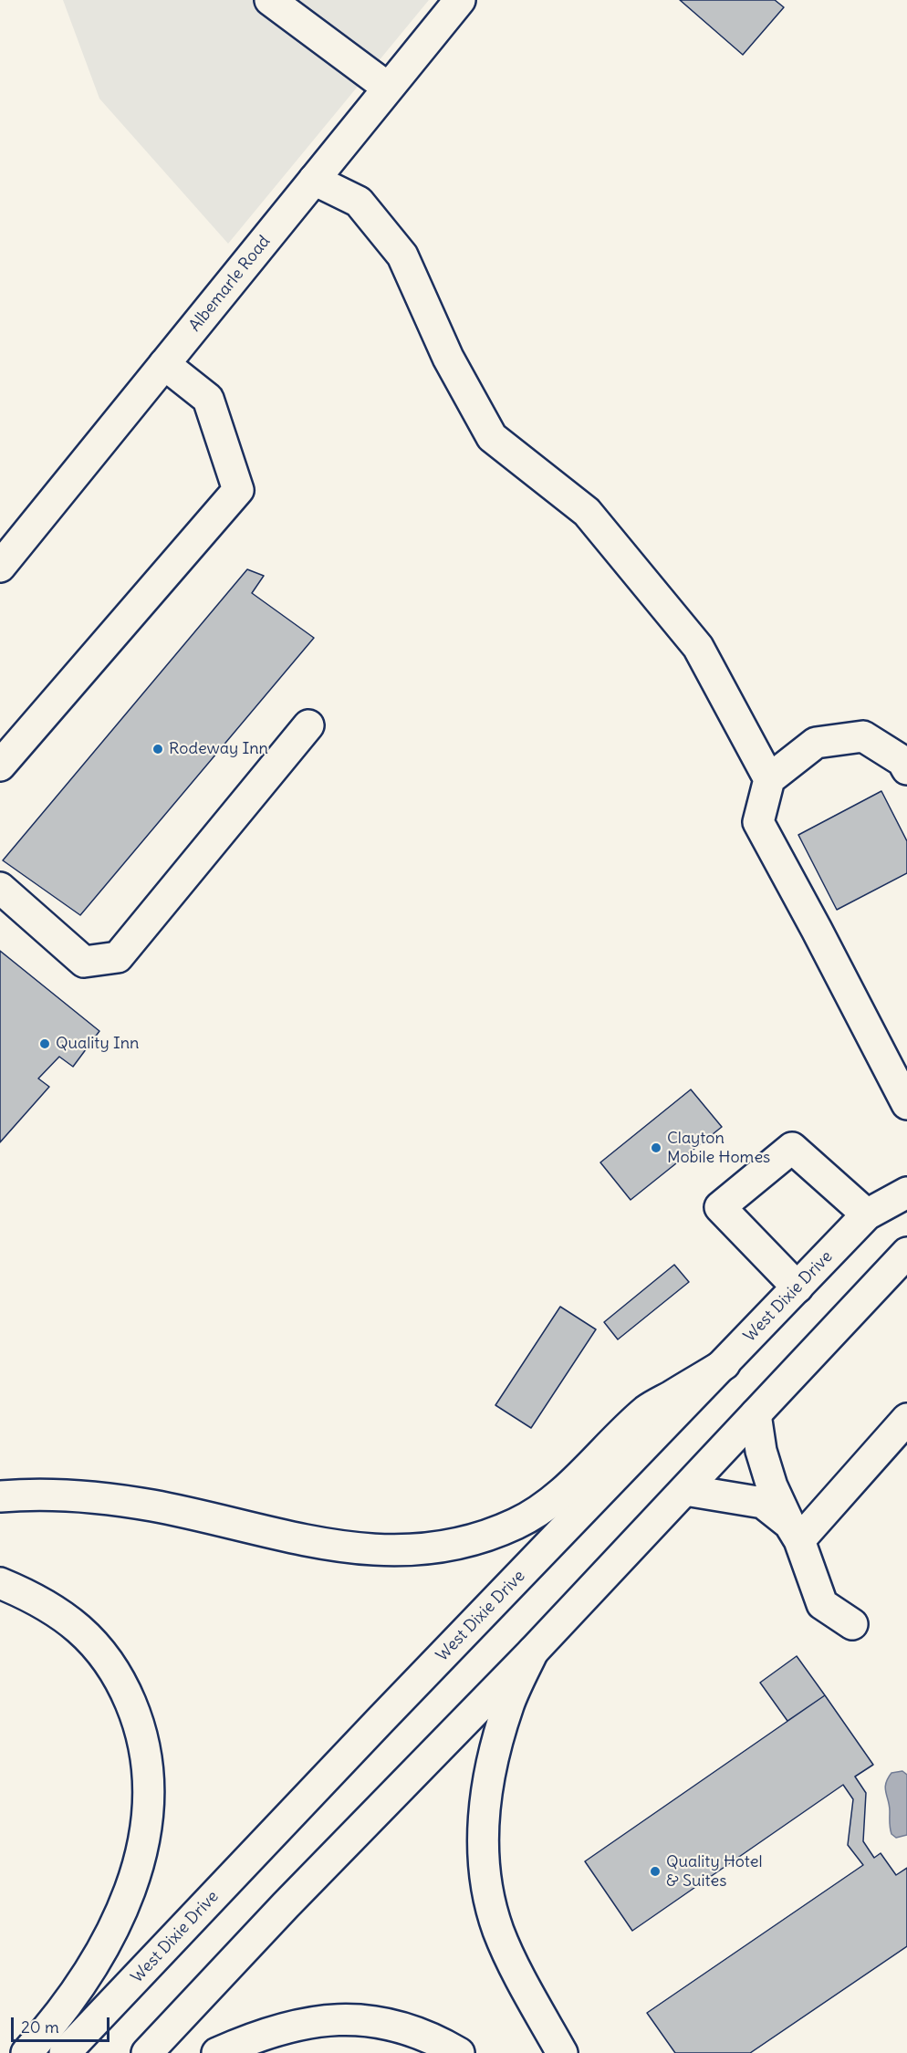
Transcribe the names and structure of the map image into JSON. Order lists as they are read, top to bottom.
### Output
{
  "streets": {
    "main road": ["Albemarle Road", "West Dixie Drive"]
  },
  "places": [
    "Rodeway Inn",
    "Quality Inn",
    "Clayton Mobile Homes",
    "Quality Hotel & Suites"
  ],
  "scale_bar": "20 m"
}
